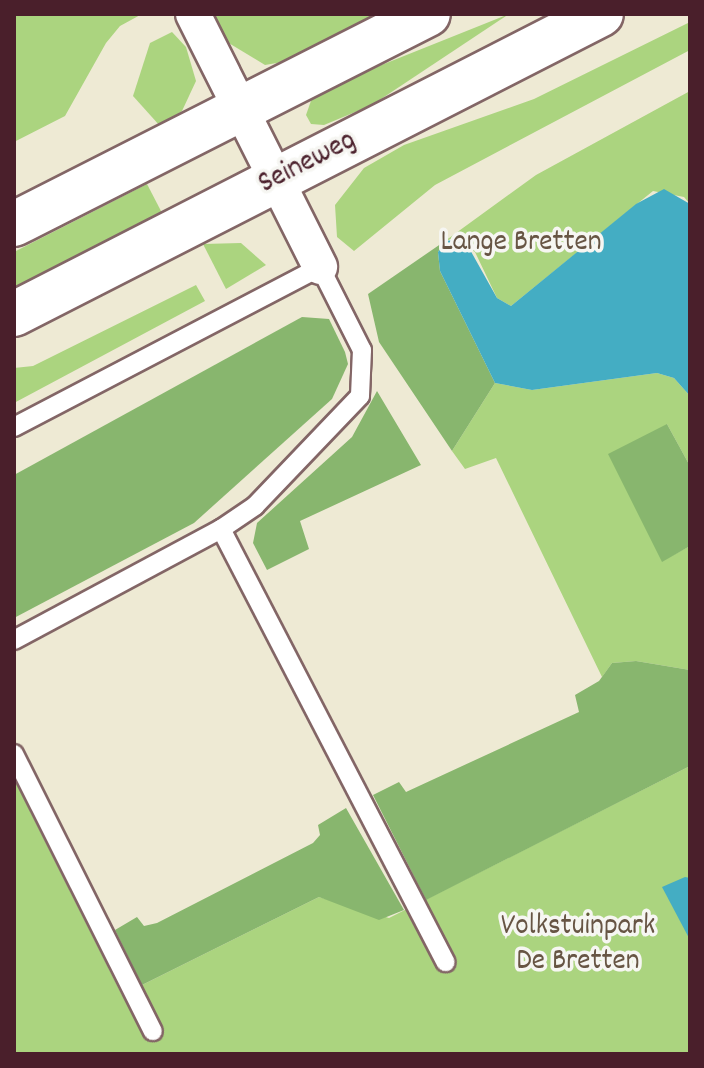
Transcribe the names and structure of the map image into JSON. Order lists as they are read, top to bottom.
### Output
{
  "streets": {
    "main road": ["Seineweg"]
  },
  "parks": ["Lange Bretten", "Volkstuinpark De Bretten"]
}
